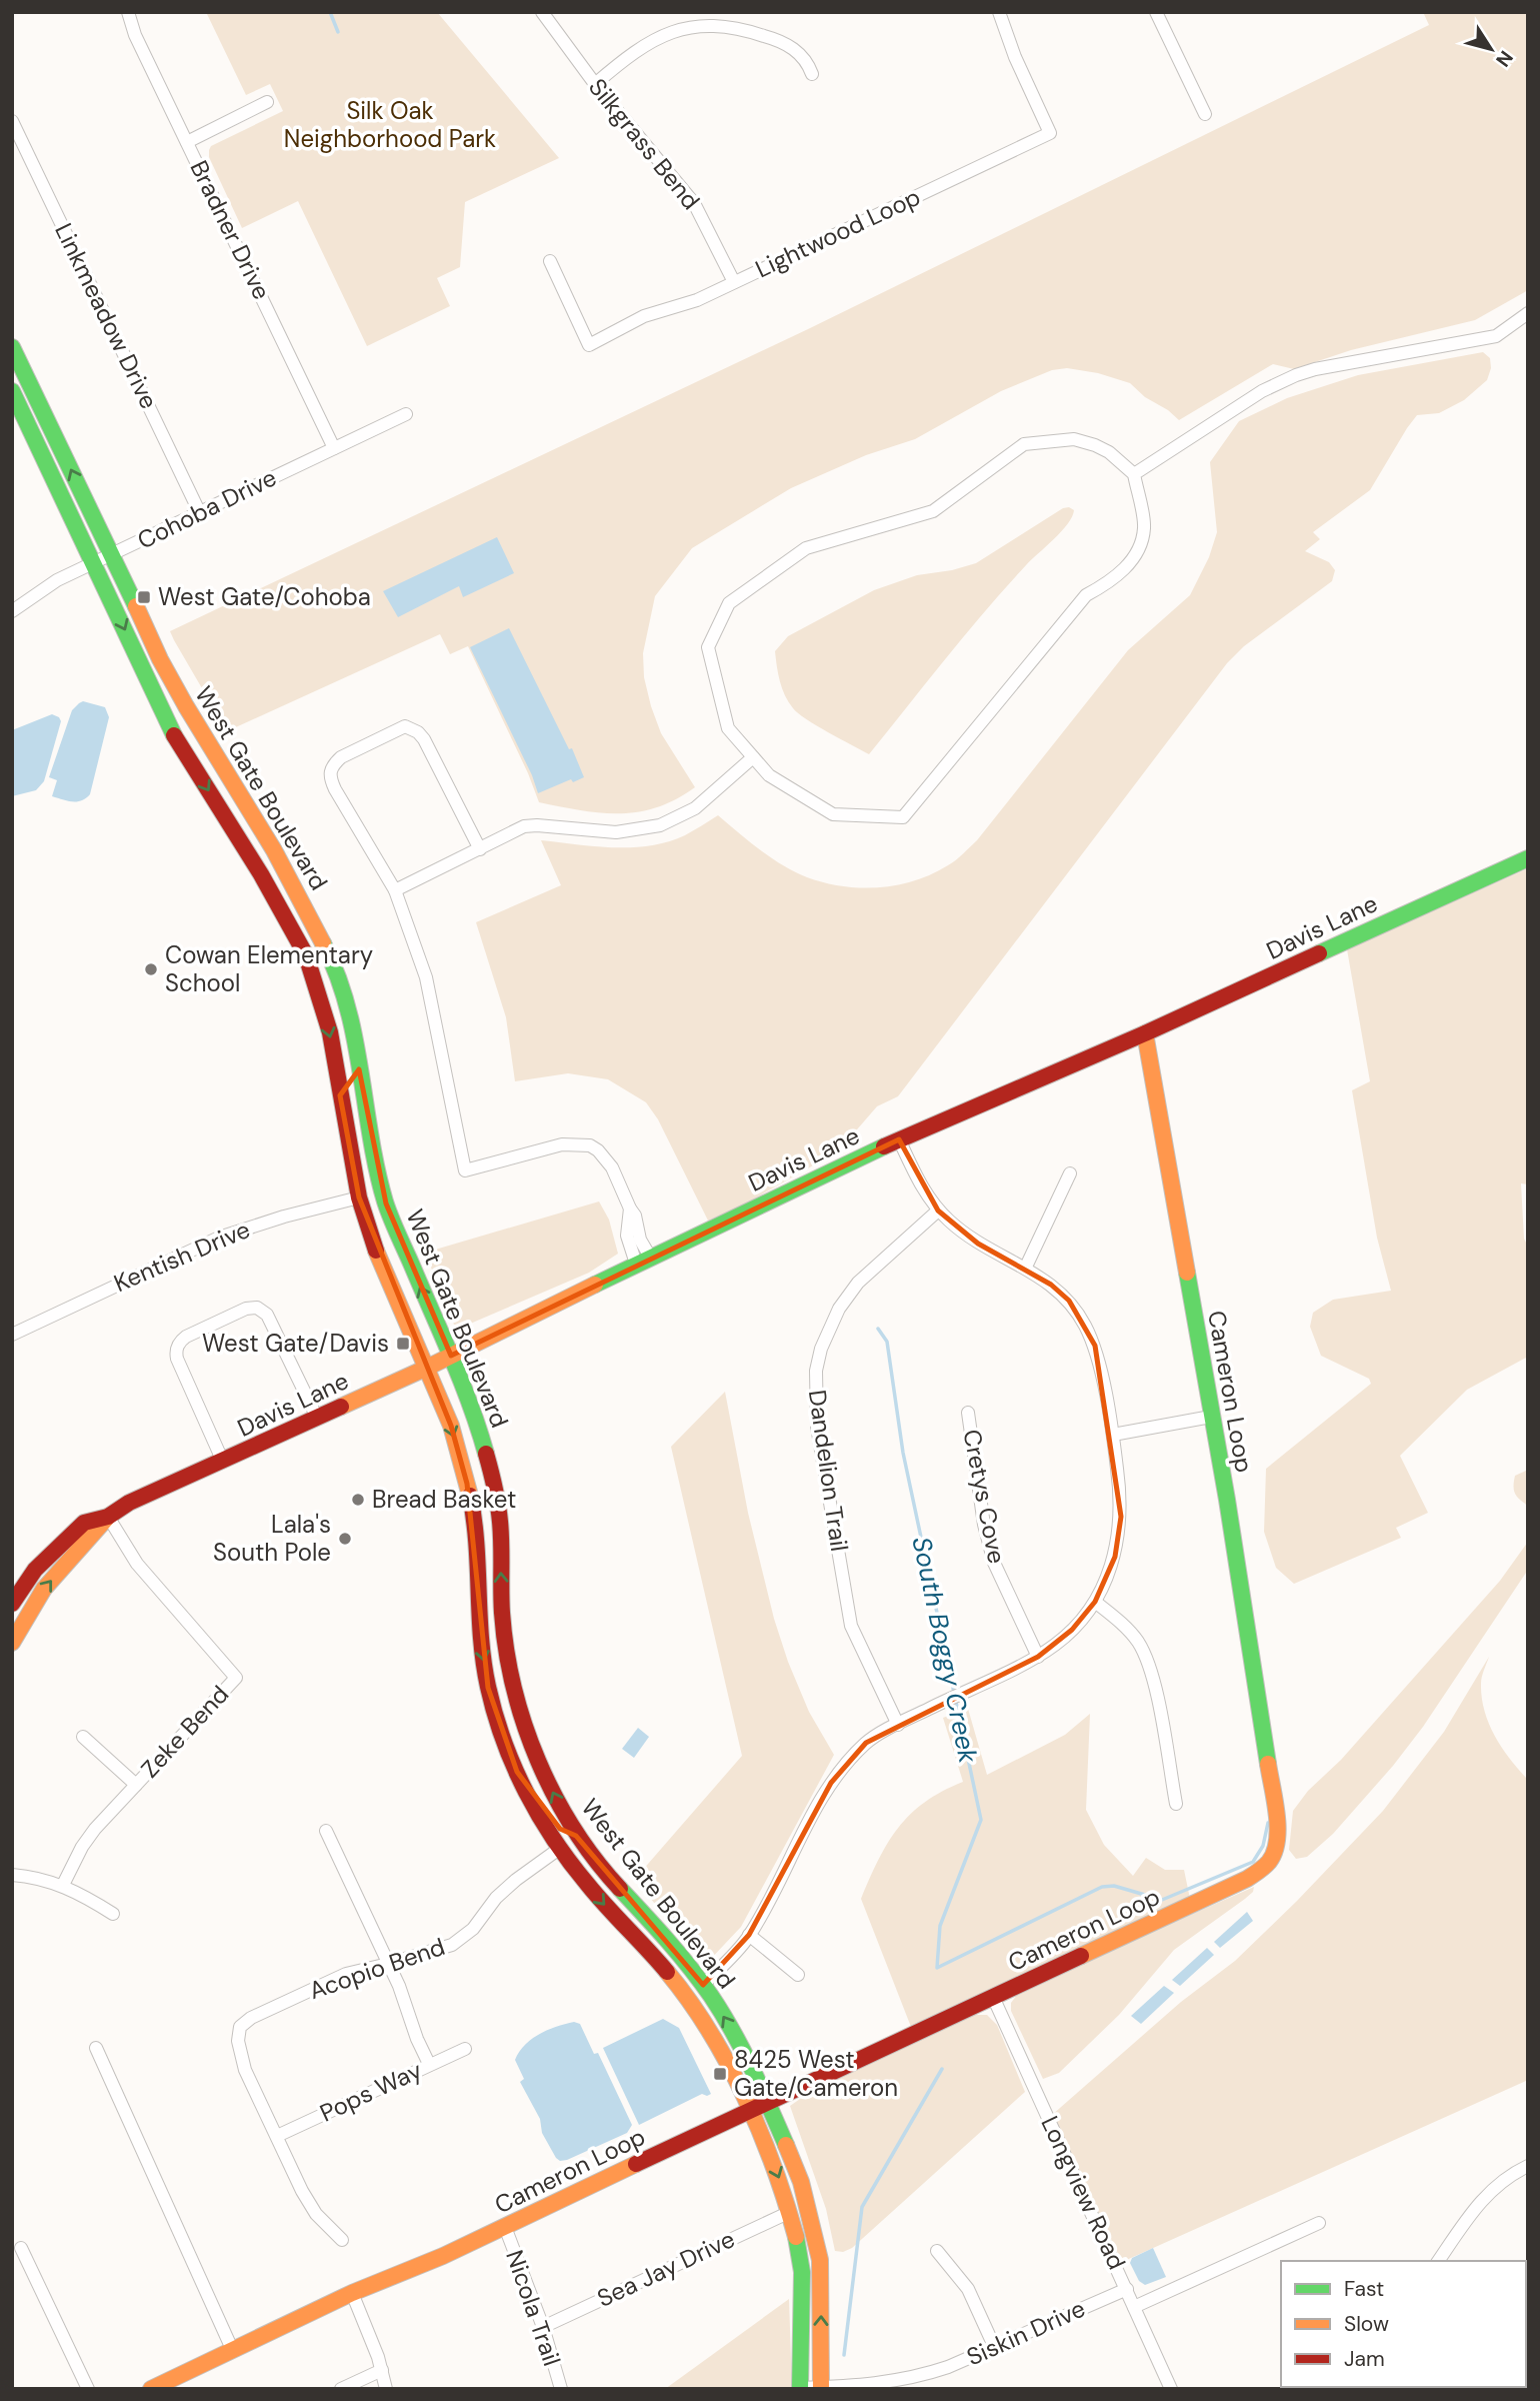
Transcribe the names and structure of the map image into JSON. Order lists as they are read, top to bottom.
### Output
{
  "streets": {
    "main road": ["West Gate Boulevard", "Davis Lane", "Cameron Loop"],
    "street": [
      "Silkgrass Bend",
      "Bradner Drive",
      "Lightwood Loop",
      "Linkmeadow Drive",
      "Cohoba Drive",
      "Kentish Drive",
      "Dandelion Trail",
      "Cretys Cove",
      "Zeke Bend",
      "Acopio Bend",
      "Pops Way",
      "Longview Road",
      "Sea Jay Drive",
      "Nicola Trail",
      "Siskin Drive"
    ]
  },
  "crossings": [
    ["Silkgrass Bend", "Lightwood Loop"],
    ["Bradner Drive", "Cohoba Drive"],
    ["Linkmeadow Drive", "Cohoba Drive"],
    ["Cohoba Drive", "West Gate Boulevard"],
    ["West Gate Boulevard", "Davis Lane"],
    ["West Gate Boulevard", "Kentish Drive"],
    ["West Gate Boulevard", "Cameron Loop"],
    ["West Gate Boulevard", "Acopio Bend"],
    ["West Gate Boulevard", "Sea Jay Drive"],
    ["West Gate Boulevard", "Siskin Drive"],
    ["Davis Lane", "Cameron Loop"],
    ["Davis Lane", "Zeke Bend"],
    ["Cameron Loop", "Longview Road"],
    ["Cameron Loop", "Nicola Trail"],
    ["Acopio Bend", "Pops Way"],
    ["Longview Road", "Siskin Drive"],
    ["Sea Jay Drive", "Nicola Trail"]
  ],
  "water": ["South Boggy Creek"],
  "parks": ["Silk Oak Neighborhood Park"],
  "places": {
    "transit": ["West Gate/Cohoba", "West Gate/Davis", "8425 West Gate/Cameron"],
    "other": ["Cowan Elementary School", "Bread Basket", "Lala's South Pole"]
  },
  "legend": ["Fast", "Slow", "Jam"],
  "north": "bottom right"
}
